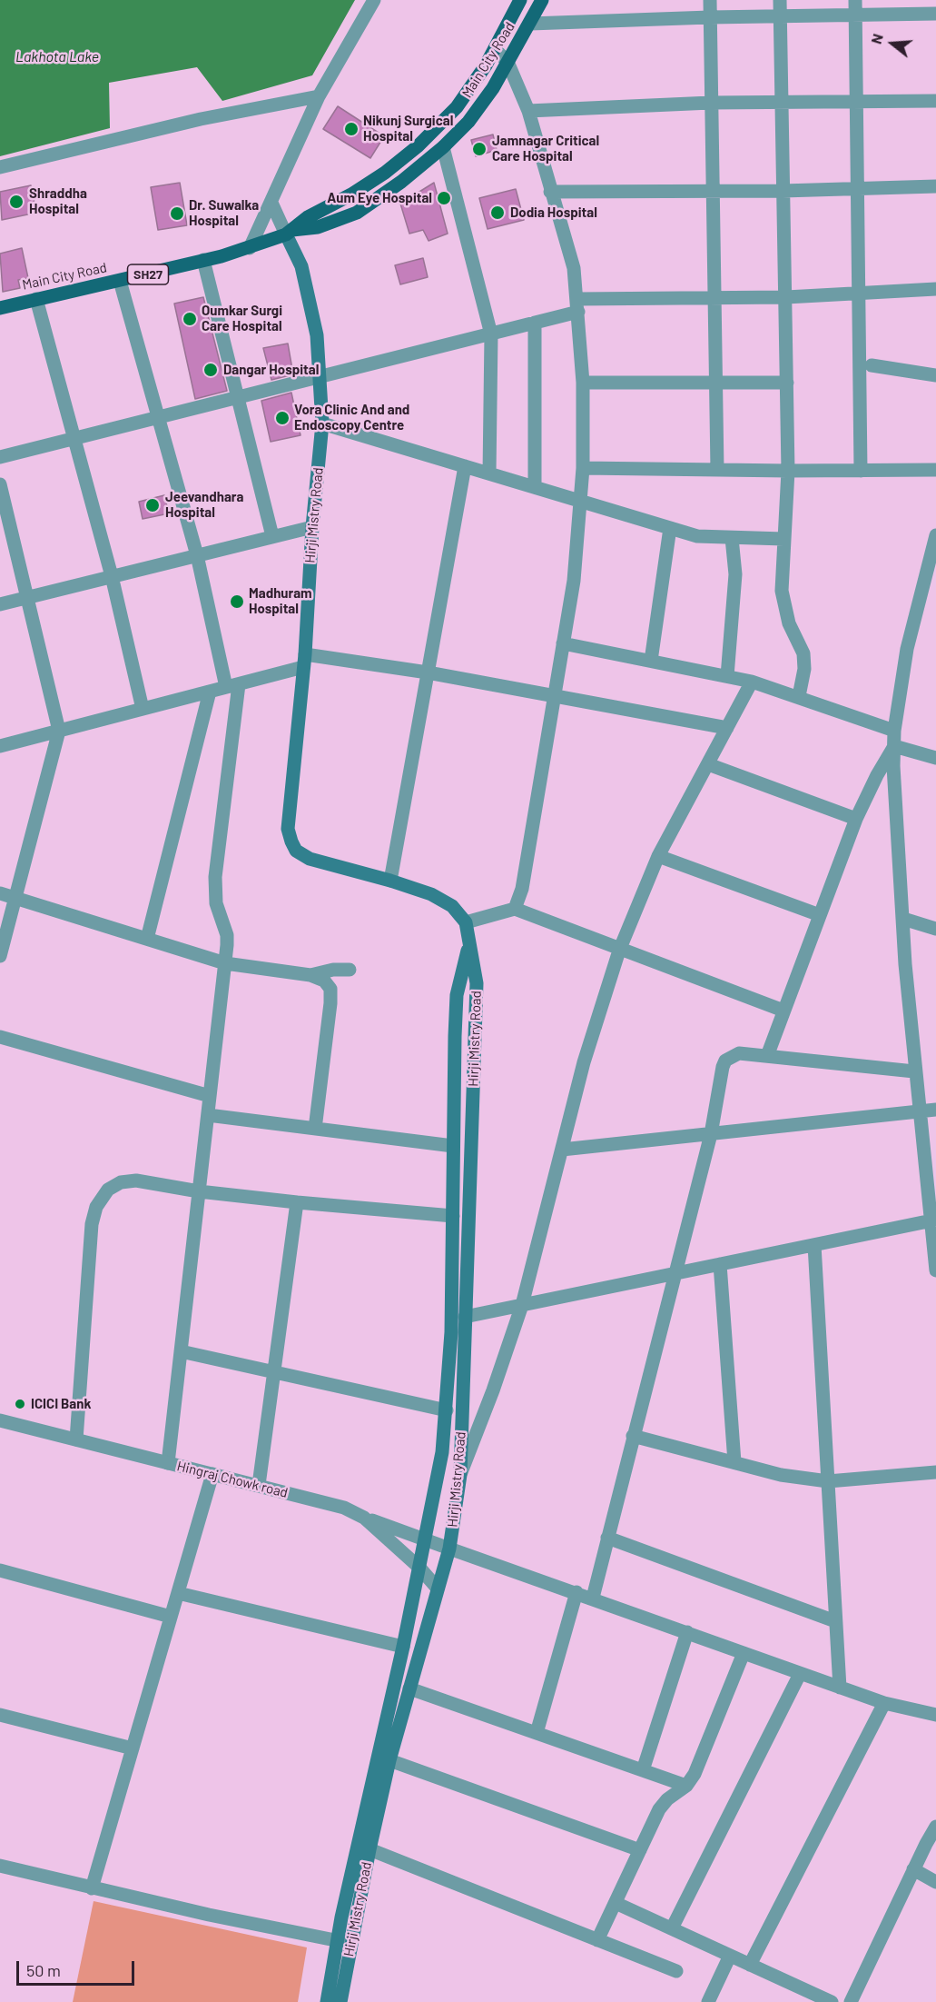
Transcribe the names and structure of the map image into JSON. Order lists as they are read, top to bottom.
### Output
{
  "streets": {
    "main road": ["Main City Road", "SH27", "Hirji Mistry Road"],
    "street": ["Hingraj Chowk road"]
  },
  "crossings": [
    ["Main City Road", "Hirji Mistry Road"],
    ["Hirji Mistry Road", "Hingraj Chowk road"]
  ],
  "water": ["Lakhota Lake"],
  "places": [
    "Nikunj Surgical Hospital",
    "Jamnagar Critical Care Hospital",
    "Aum Eye Hospital",
    "Shraddha Hospital",
    "Dodia Hospital",
    "Dr. Suwalka Hospital",
    "Oumkar Surgi Care Hospital",
    "Dangar Hospital",
    "Vora Clinic And and Endoscopy Centre",
    "Jeevandhara Hospital",
    "Madhuram Hospital",
    "ICICI Bank"
  ],
  "scale_bar": "50 m",
  "north": "left"
}
